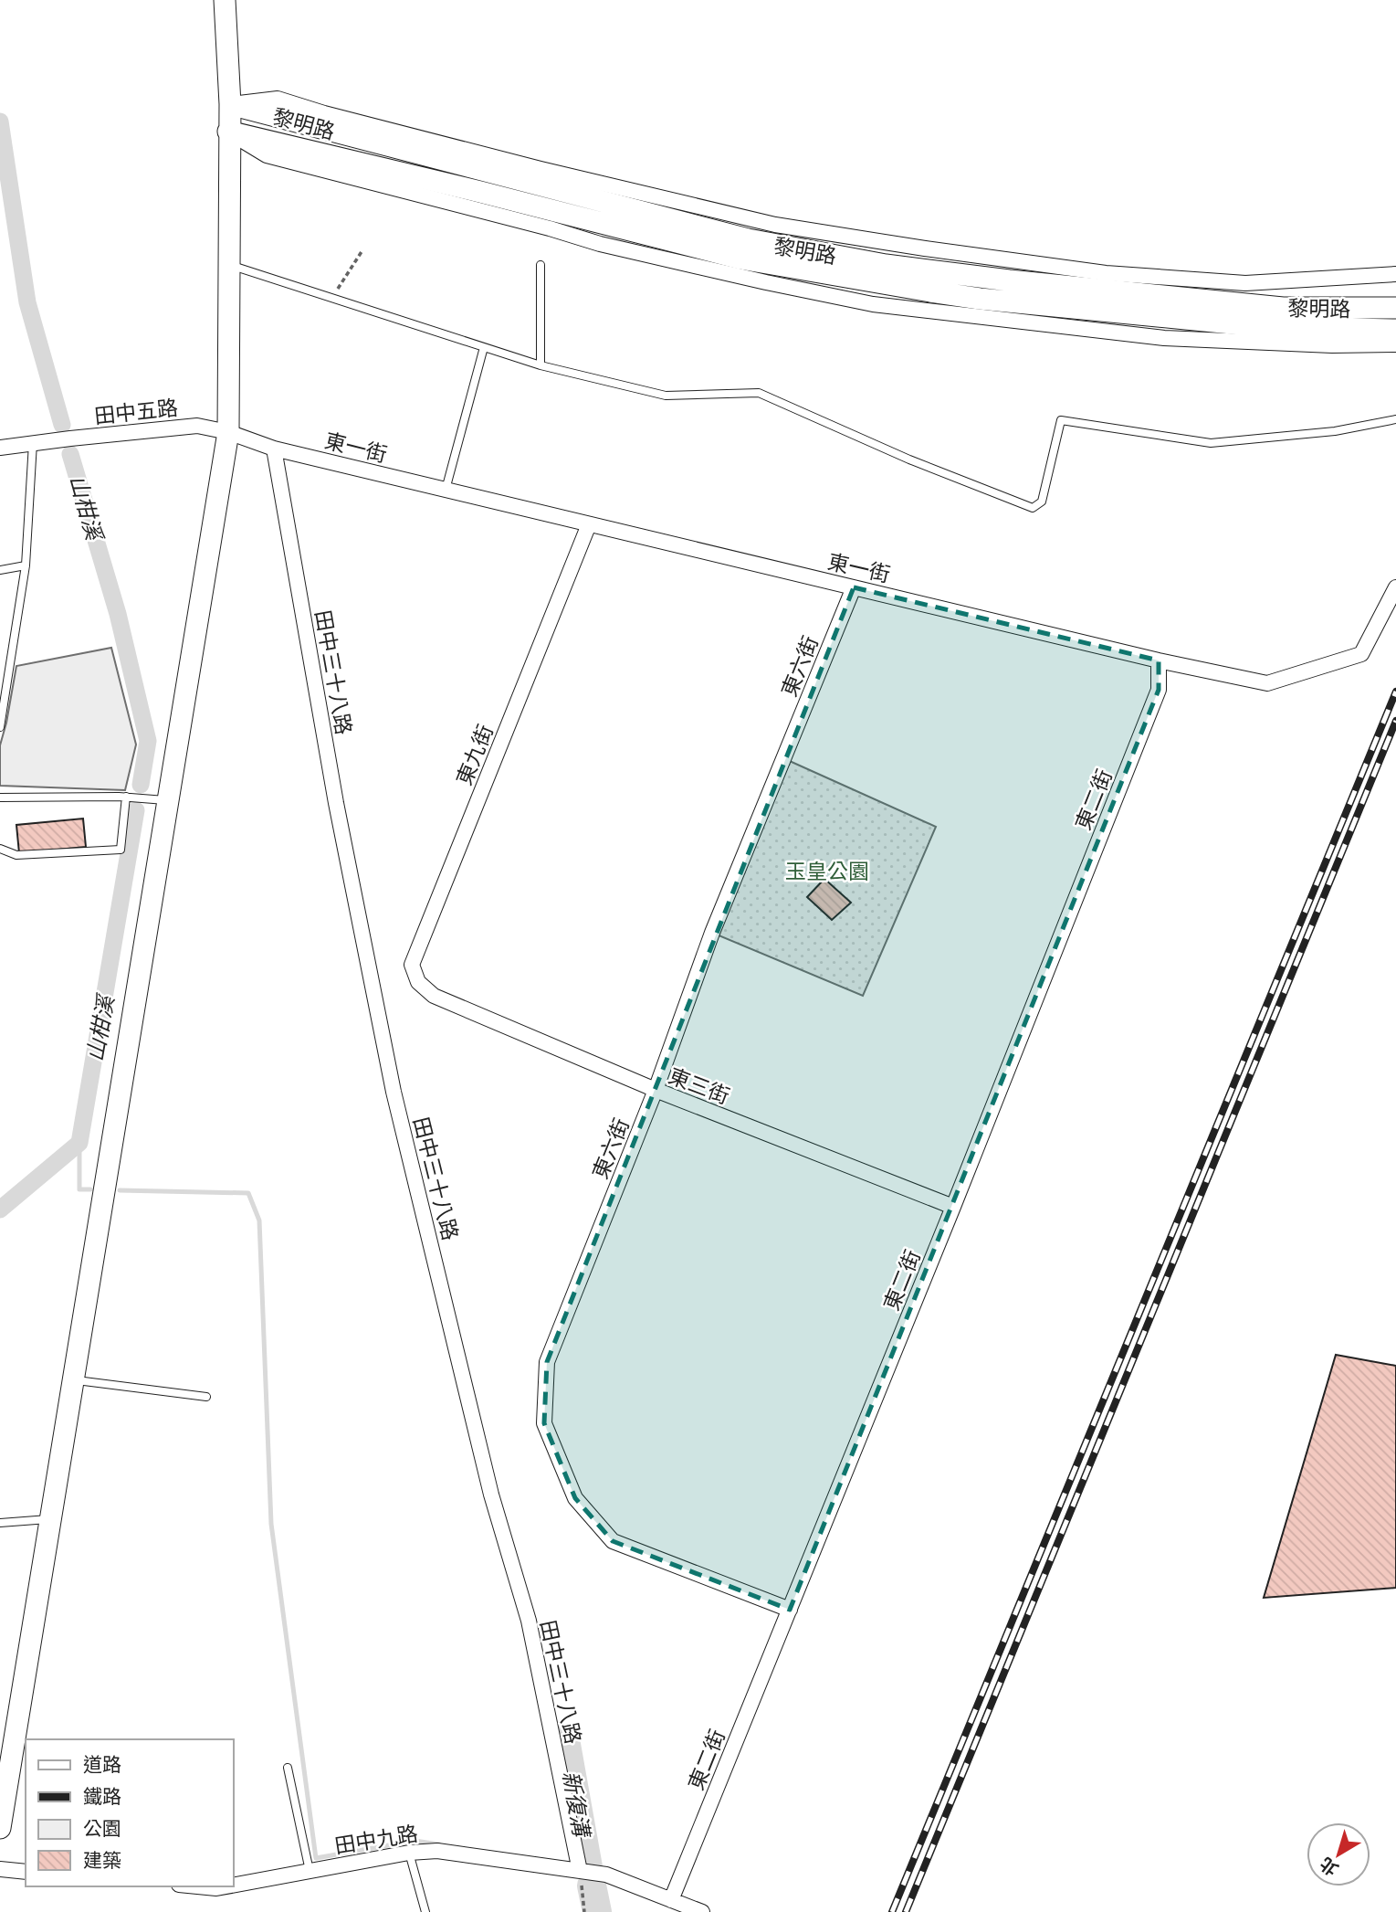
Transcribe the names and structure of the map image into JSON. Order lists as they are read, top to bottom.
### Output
{
  "streets": {
    "street": [
      "黎明路",
      "田中五路",
      "東一街",
      "東六街",
      "田中三十八路",
      "東九街",
      "東二街",
      "東三街",
      "田中九路"
    ]
  },
  "crossings": [
    ["田中五路", "東一街"],
    ["田中五路", "田中三十八路"],
    ["東一街", "東六街"],
    ["東一街", "田中三十八路"],
    ["東一街", "東九街"],
    ["東一街", "東二街"],
    ["東六街", "東二街"],
    ["東六街", "東三街"],
    ["田中三十八路", "田中九路"],
    ["東九街", "東三街"],
    ["東二街", "東三街"],
    ["東二街", "田中九路"]
  ],
  "water": ["山柑溪", "新復溝"],
  "parks": ["玉皇公園"],
  "legend": [
    "道路",
    "鐵路",
    "公園",
    "建築"
  ],
  "north": "bottom left"
}
